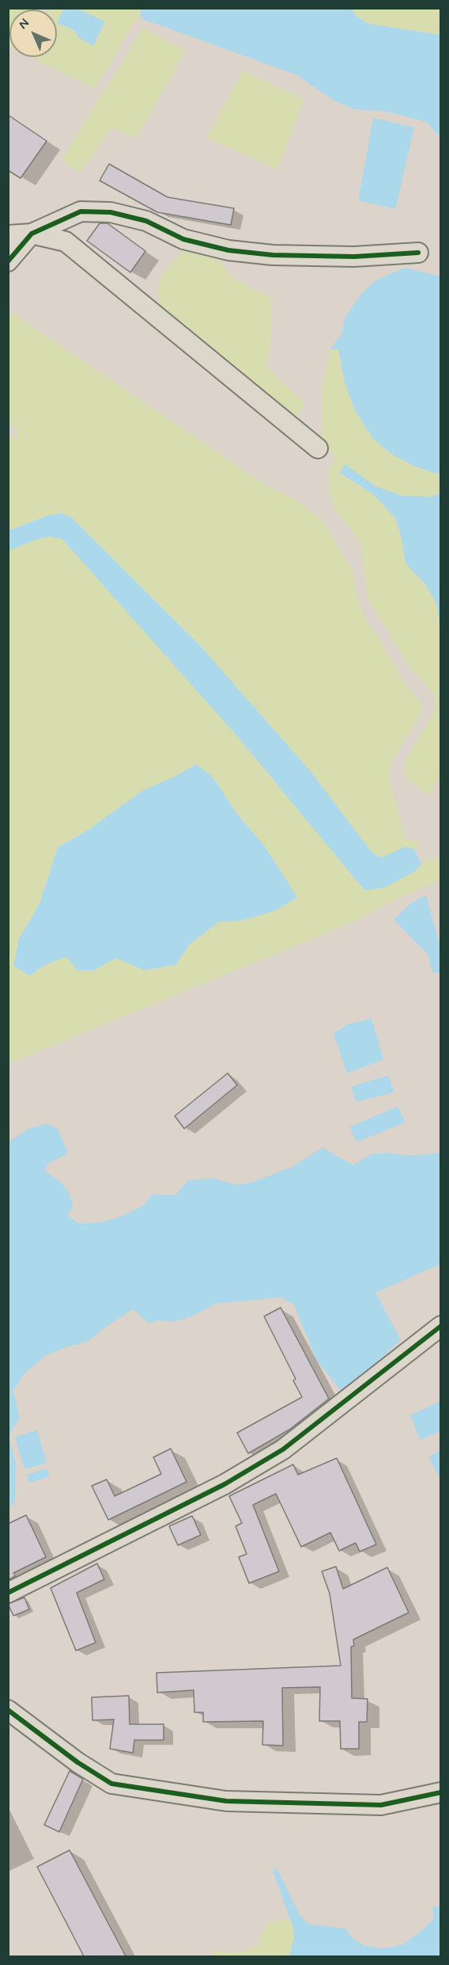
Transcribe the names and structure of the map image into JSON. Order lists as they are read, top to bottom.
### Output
{
  "north": "top left"
}
